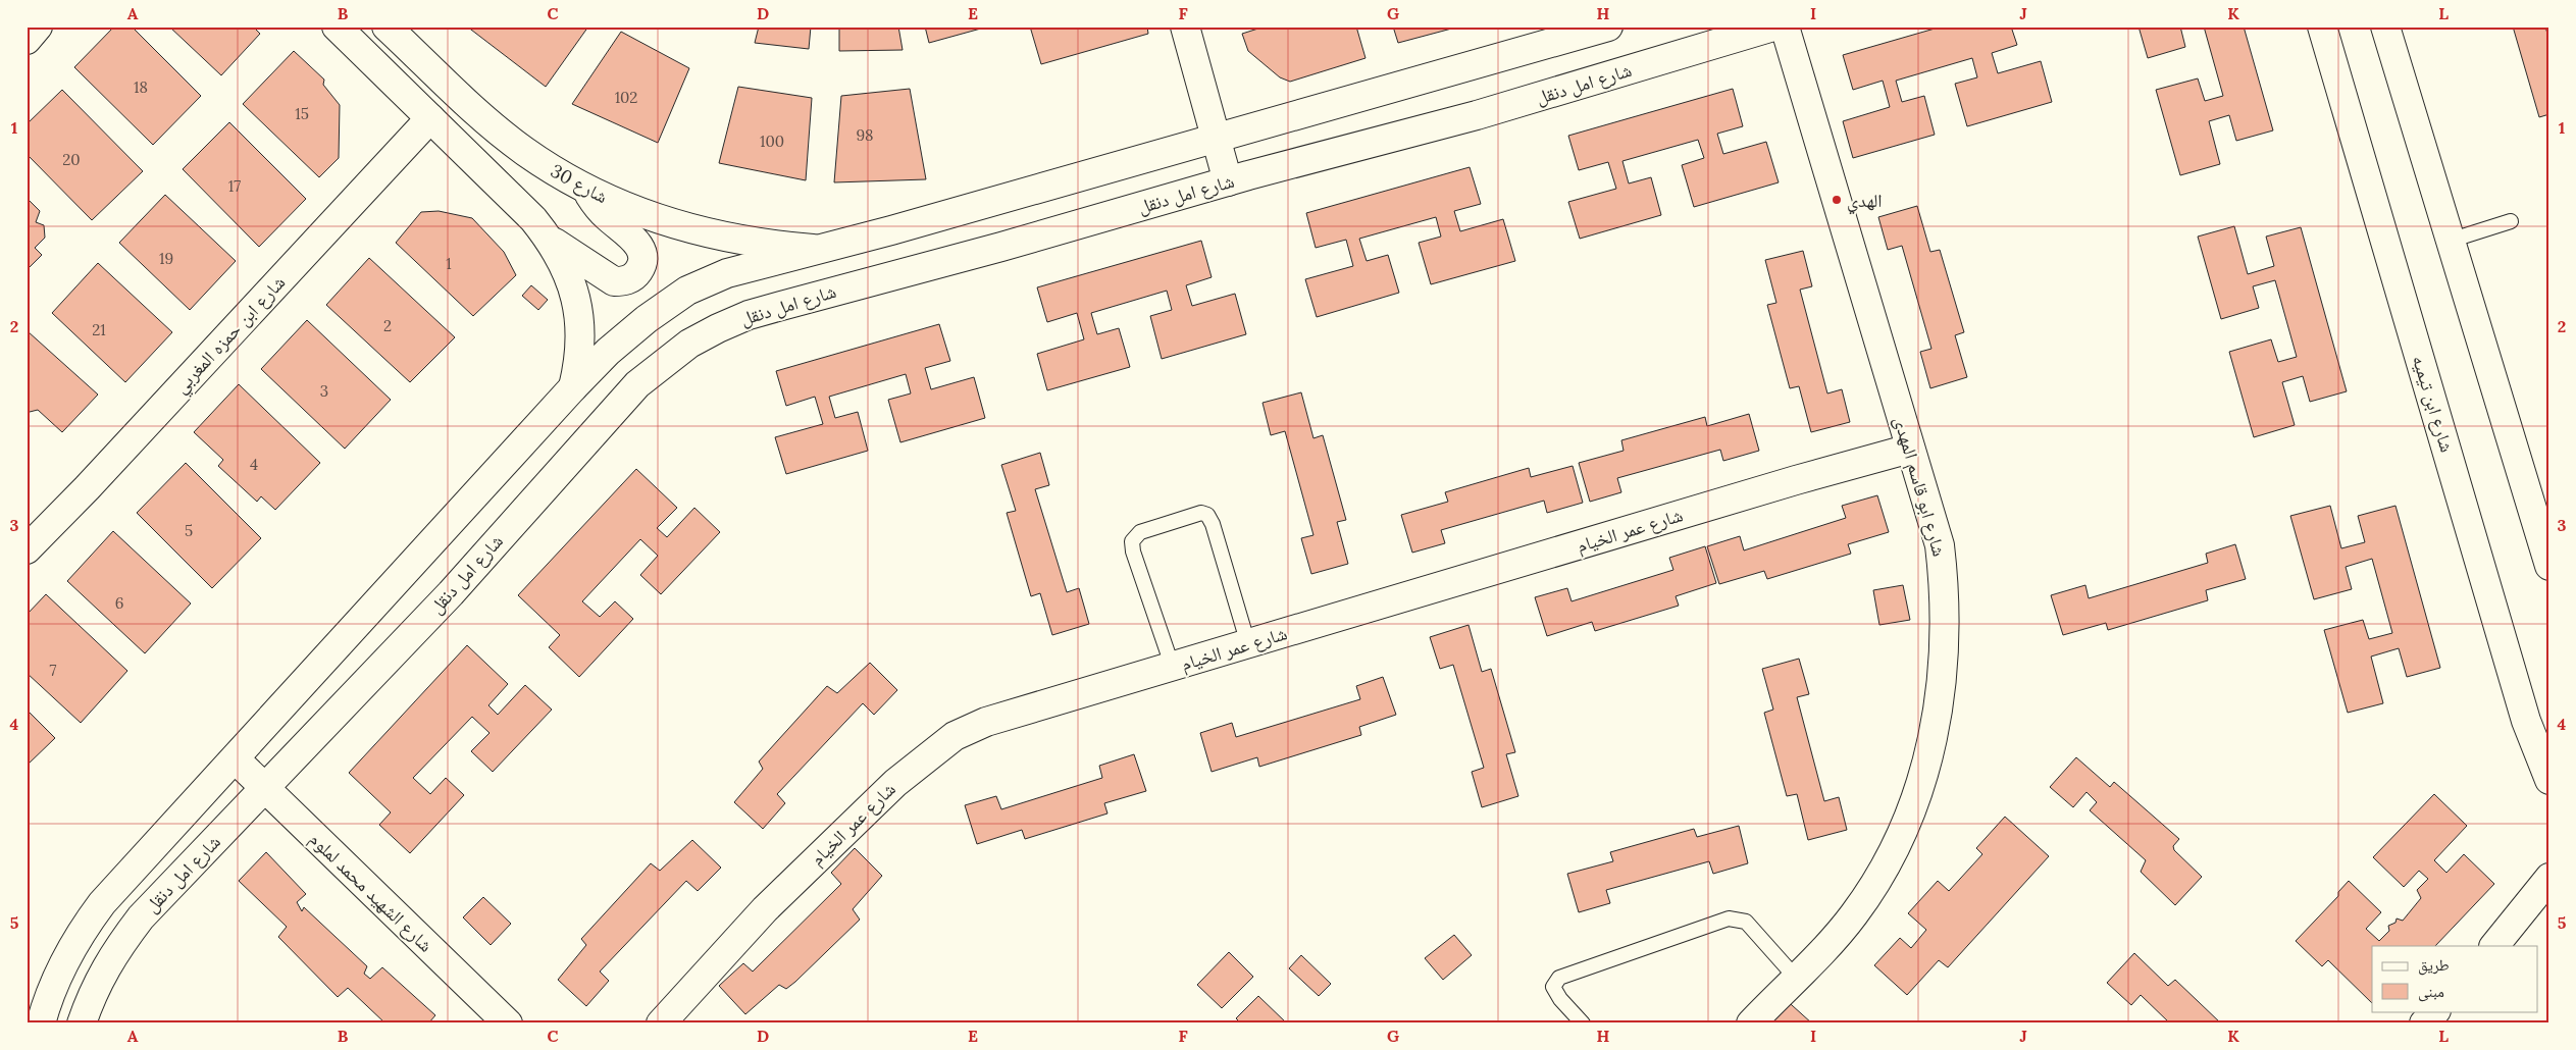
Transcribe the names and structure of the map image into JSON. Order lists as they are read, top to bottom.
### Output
{
  "streets": {
    "street": [
      "شارع امل دنقل",
      "شارع 30",
      "شارع ابن حمزه المغربي",
      "شارع ابن تيميه",
      "شارع ابو قاسم المهدى",
      "شارع عمر الخيام",
      "شارع الشهيد محمد لملوم"
    ]
  },
  "crossings": [
    ["شارع امل دنقل", "شارع 30"],
    ["شارع امل دنقل", "شارع الشهيد محمد لملوم"],
    ["شارع ابو قاسم المهدى", "شارع عمر الخيام"]
  ],
  "places": ["الهدي"],
  "house_numbers": [
    "18",
    "102",
    "15",
    "98",
    "100",
    "20",
    "17",
    "19",
    "1",
    "2",
    "21",
    "3",
    "4",
    "5",
    "6",
    "7"
  ],
  "legend": ["طريق", "مبنى"],
  "grid": {
    "columns": [
      "A",
      "B",
      "C",
      "D",
      "E",
      "F",
      "G",
      "H",
      "I",
      "J",
      "K",
      "L"
    ],
    "rows": [
      "1",
      "2",
      "3",
      "4",
      "5"
    ]
  }
}
